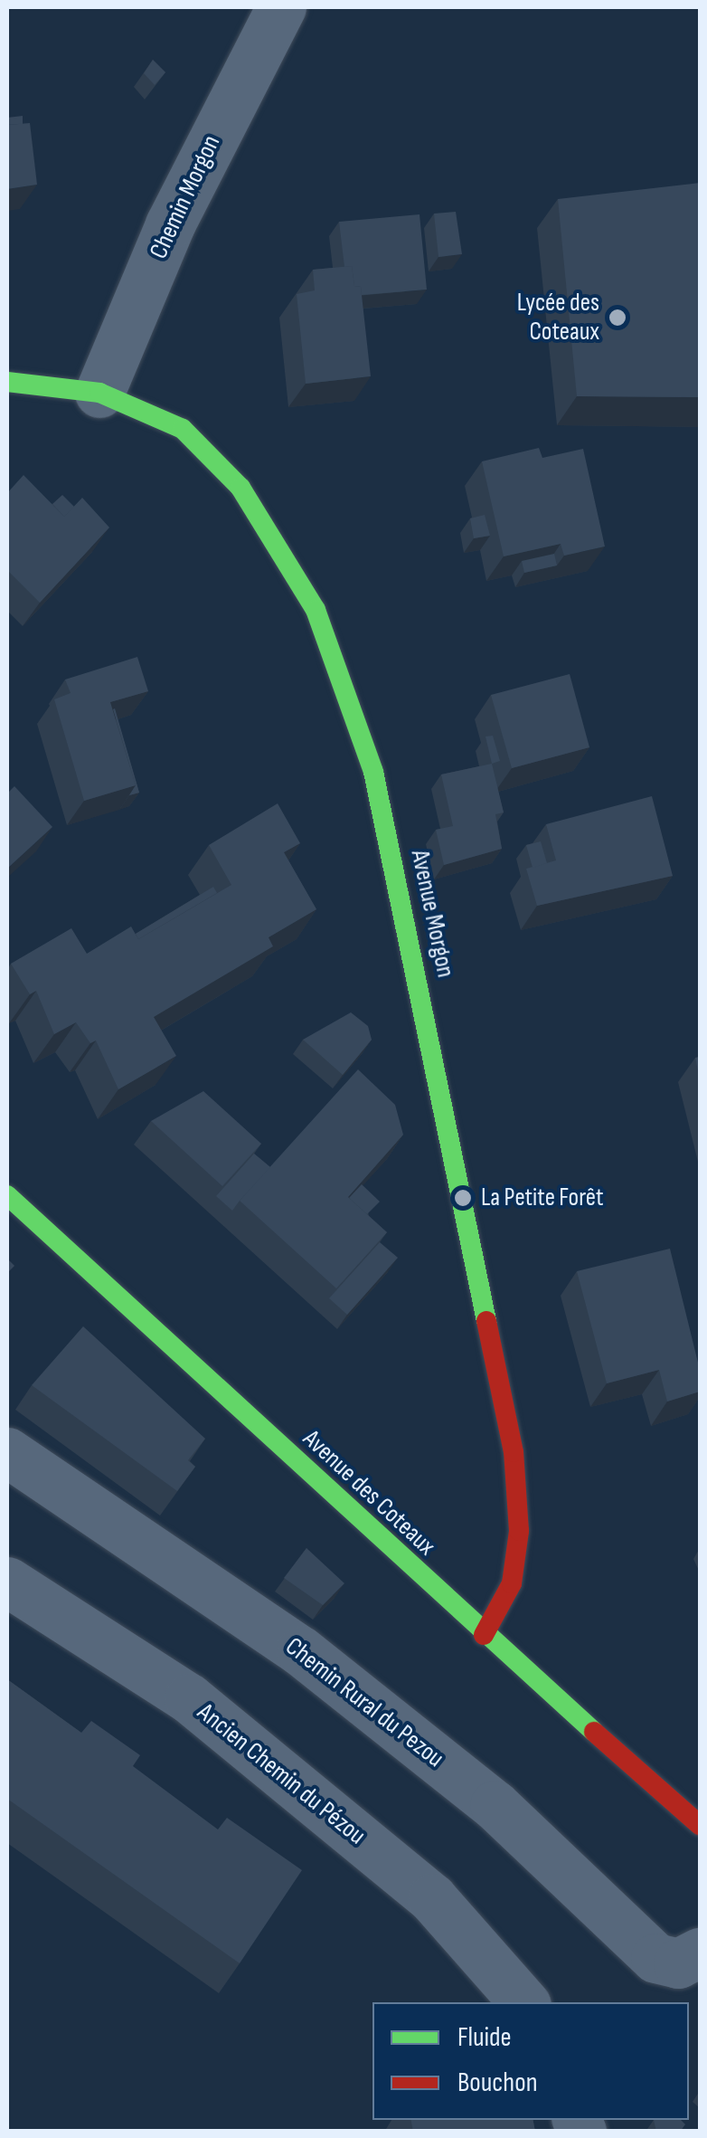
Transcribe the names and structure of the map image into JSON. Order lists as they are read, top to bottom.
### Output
{
  "streets": {
    "street": [
      "Chemin Morgon",
      "Avenue Morgon",
      "Avenue des Coteaux",
      "Chemin Rural du Pezou",
      "Ancien Chemin du Pézou"
    ]
  },
  "crossings": [
    ["Chemin Morgon", "Avenue Morgon"],
    ["Avenue Morgon", "Avenue des Coteaux"]
  ],
  "places": ["Lycée des Coteaux", "La Petite Forêt"],
  "legend": ["Fluide", "Bouchon"]
}
